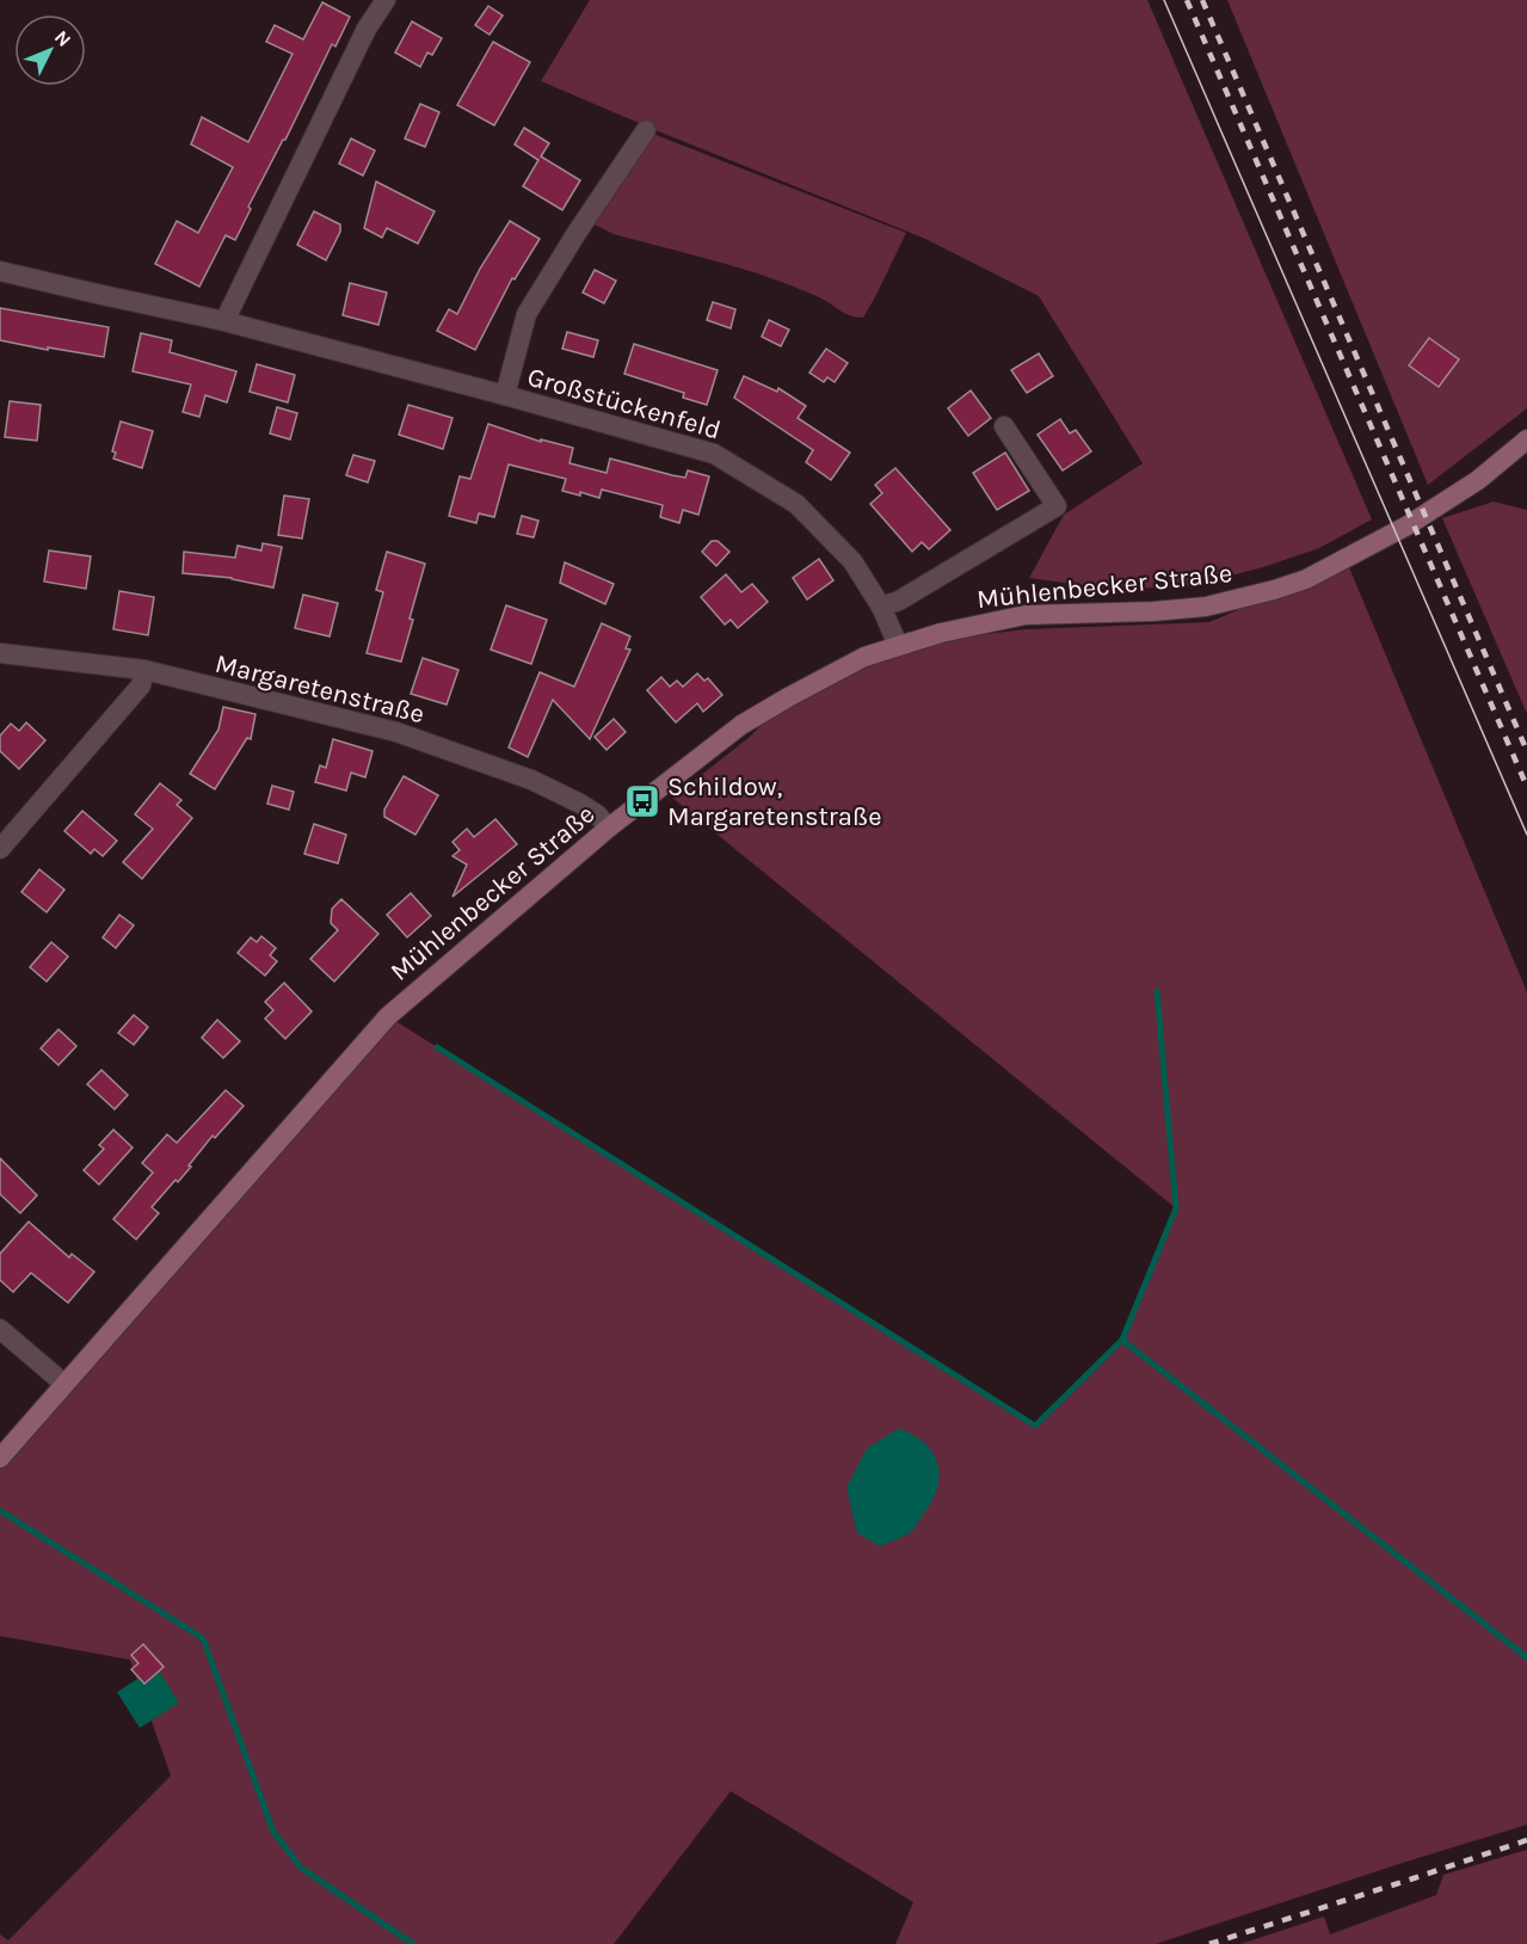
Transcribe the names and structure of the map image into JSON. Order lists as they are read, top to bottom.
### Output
{
  "streets": {
    "main road": ["Mühlenbecker Straße"],
    "street": ["Großstückenfeld", "Margaretenstraße"]
  },
  "crossings": [
    ["Großstückenfeld", "Mühlenbecker Straße"],
    ["Mühlenbecker Straße", "Margaretenstraße"]
  ],
  "places": {
    "bus stop": ["Schildow, Margaretenstraße"]
  },
  "north": "top right"
}
